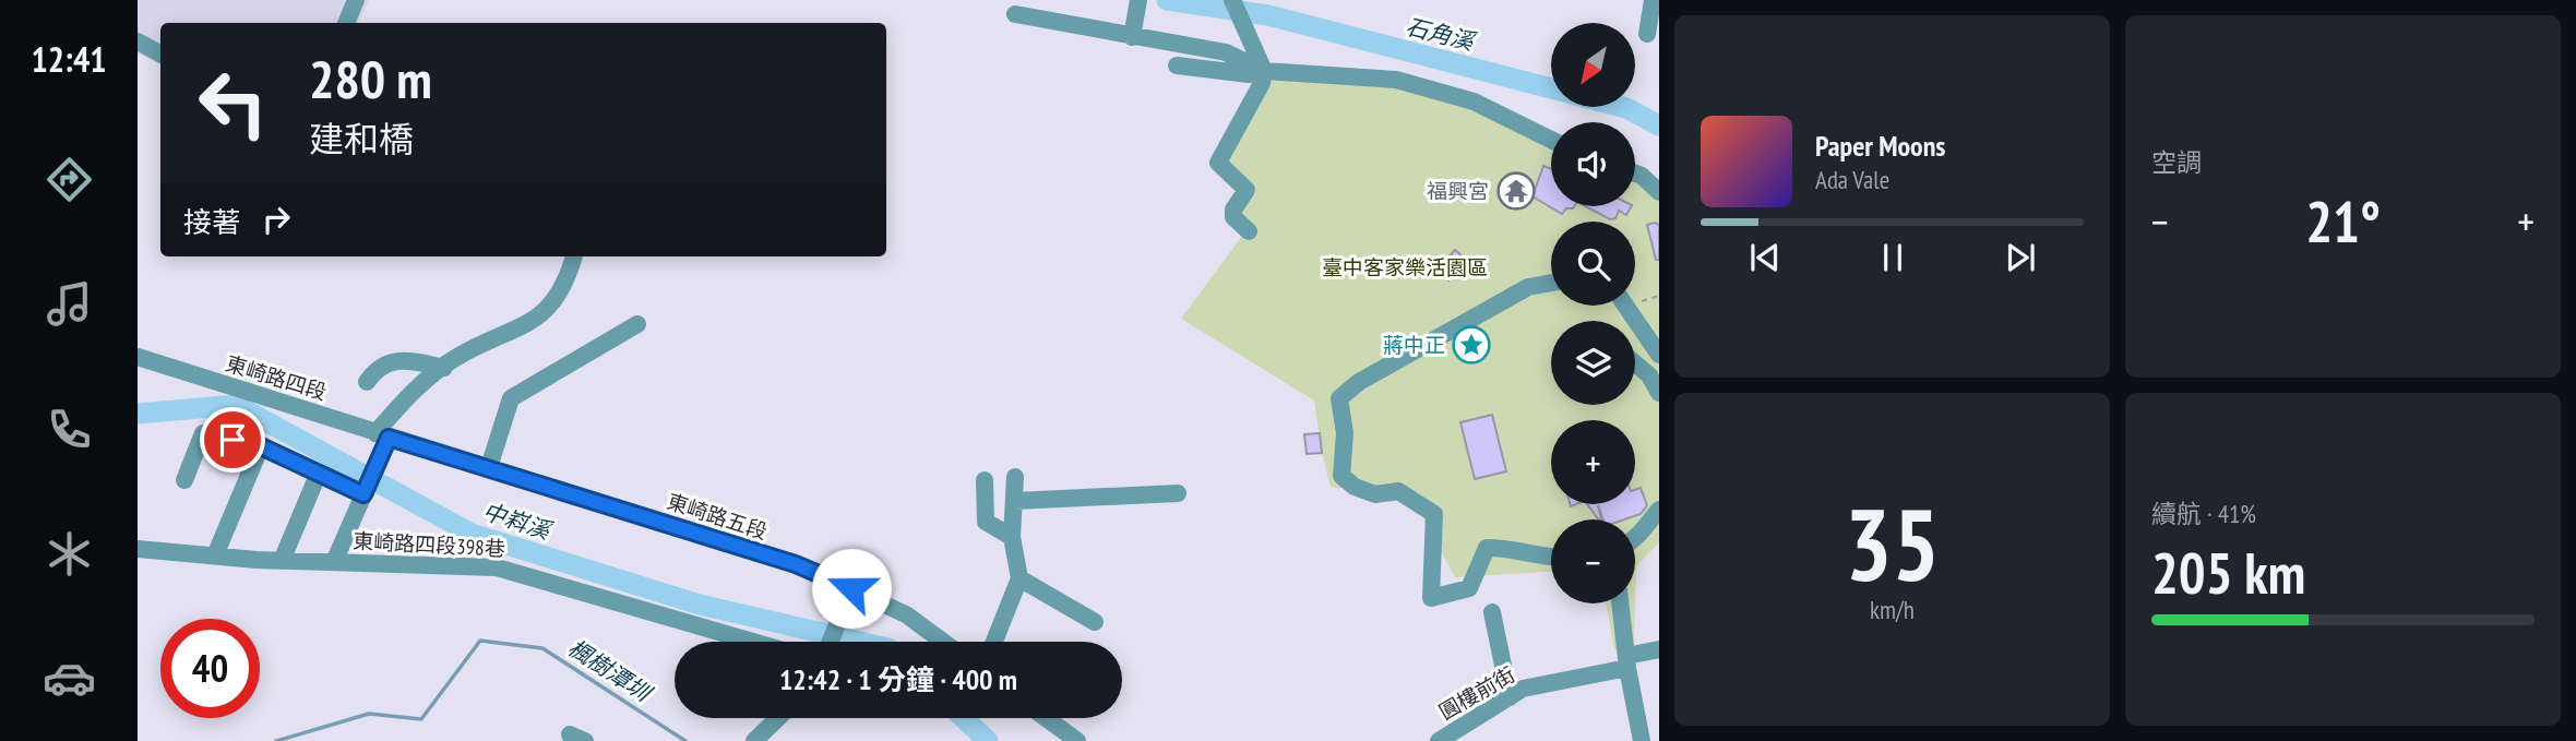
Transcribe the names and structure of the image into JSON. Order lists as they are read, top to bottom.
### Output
{
  "streets": {
    "street": [
      "東崎路四段",
      "東崎路五段",
      "東崎路四段398巷",
      "圓樓前街"
    ]
  },
  "crossings": [
    ["東崎路四段", "東崎路五段"]
  ],
  "water": ["石角溪", "中嵙溪", "楓樹潭圳"],
  "parks": ["臺中客家樂活園區"],
  "places": {
    "temple": ["福興宮"],
    "place": ["蔣中正"]
  },
  "north": "bottom left",
  "page": {
    "tabs": "12:41",
    "tile": [
      "空調",
      ["35", "km/h"],
      ["續航 · 41%", "205 km"]
    ],
    "map_buttons": ["+", "−"],
    "turn": ["280 m", "建和橋"],
    "song": ["Paper Moons", "Ada Vale"],
    "then": "接著",
    "heat": ["−", "21°", "+"],
    "limit": "40",
    "trip": "12:42 · 1 分鐘 · 400 m"
  }
}
